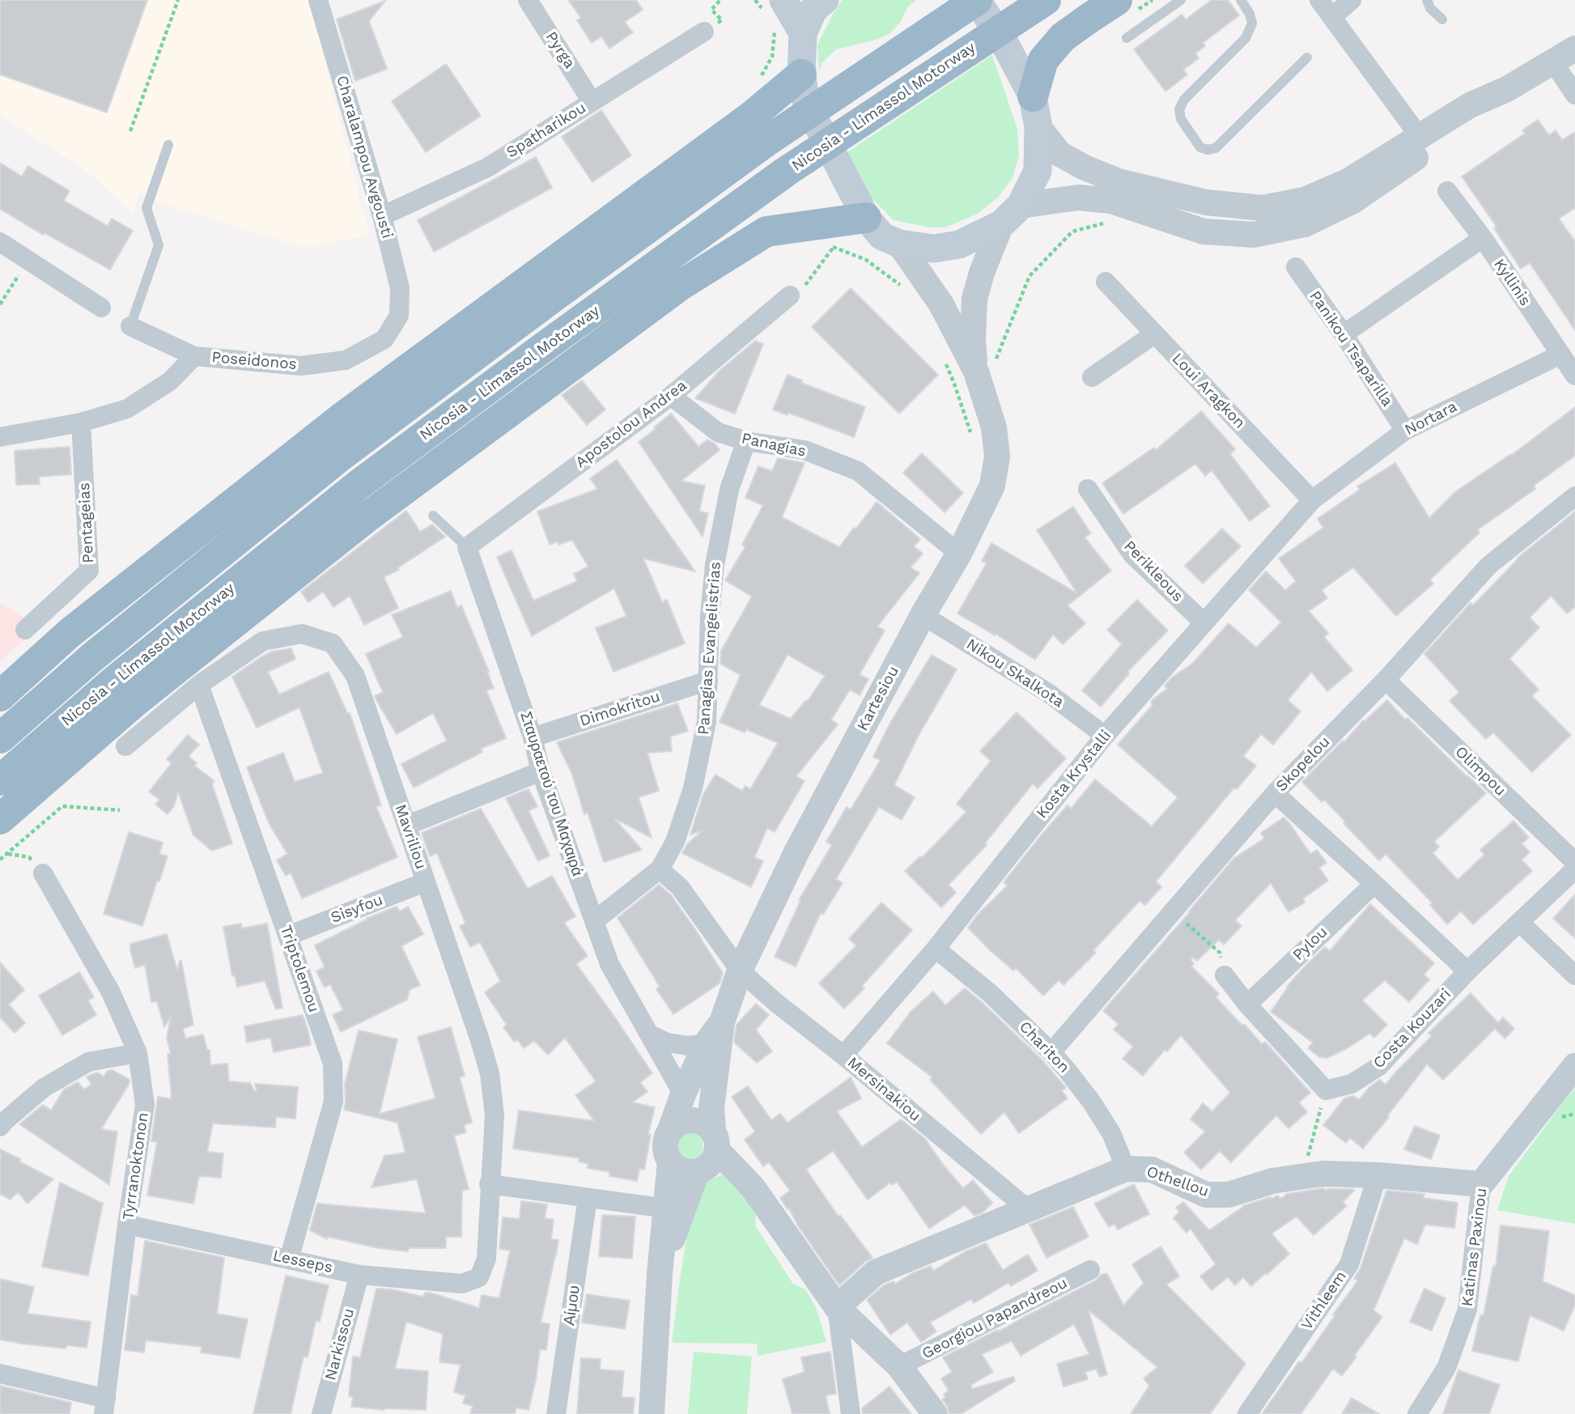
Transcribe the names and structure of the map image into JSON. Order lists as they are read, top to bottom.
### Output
{
  "streets": {
    "highway": ["Nicosia - Limassol Motorway"],
    "street": [
      "Pyrga",
      "Spatharikou",
      "Charalampou Avgousti",
      "Kyllinis",
      "Panikou Tsaparilla",
      "Poseidonos",
      "Loui Aragkon",
      "Nortara",
      "Apostolou Andrea",
      "Panagias",
      "Pentageias",
      "Perikleous",
      "Panagias Evangelistrias",
      "Nikou Skalkota",
      "Kartesiou",
      "Dimokritou",
      "Skopelou",
      "Olimpou",
      "Kosta Krystalli",
      "Σταυραετού του Μαχαιρά",
      "Mavriliou",
      "Sisyfou",
      "Pylou",
      "Triptolemou",
      "Costa Kouzari",
      "Chariton",
      "Mersinakiou",
      "Tyrranoktonon",
      "Othellou",
      "Katinas Paxinou",
      "Lesseps",
      "Vithleem",
      "Αίμου",
      "Georgiou Papandreou",
      "Narkissou"
    ]
  },
  "crossings": [
    ["Pyrga", "Spatharikou"],
    ["Spatharikou", "Charalampou Avgousti"],
    ["Charalampou Avgousti", "Poseidonos"],
    ["Kyllinis", "Nortara"],
    ["Panikou Tsaparilla", "Nortara"],
    ["Loui Aragkon", "Nortara"],
    ["Loui Aragkon", "Kosta Krystalli"],
    ["Nortara", "Kosta Krystalli"],
    ["Apostolou Andrea", "Panagias"],
    ["Apostolou Andrea", "Σταυραετού του Μαχαιρά"],
    ["Panagias", "Panagias Evangelistrias"],
    ["Panagias", "Kartesiou"],
    ["Perikleous", "Kosta Krystalli"],
    ["Panagias Evangelistrias", "Dimokritou"],
    ["Panagias Evangelistrias", "Σταυραετού του Μαχαιρά"],
    ["Panagias Evangelistrias", "Mersinakiou"],
    ["Nikou Skalkota", "Kartesiou"],
    ["Nikou Skalkota", "Kosta Krystalli"],
    ["Kartesiou", "Σταυραετού του Μαχαιρά"],
    ["Kartesiou", "Mersinakiou"],
    ["Dimokritou", "Σταυραετού του Μαχαιρά"],
    ["Skopelou", "Olimpou"],
    ["Skopelou", "Chariton"],
    ["Kosta Krystalli", "Chariton"],
    ["Kosta Krystalli", "Mersinakiou"],
    ["Mavriliou", "Sisyfou"],
    ["Mavriliou", "Triptolemou"],
    ["Mavriliou", "Lesseps"],
    ["Sisyfou", "Triptolemou"],
    ["Triptolemou", "Lesseps"],
    ["Chariton", "Othellou"],
    ["Mersinakiou", "Othellou"],
    ["Tyrranoktonon", "Lesseps"],
    ["Othellou", "Katinas Paxinou"],
    ["Othellou", "Vithleem"],
    ["Lesseps", "Narkissou"]
  ]
}
